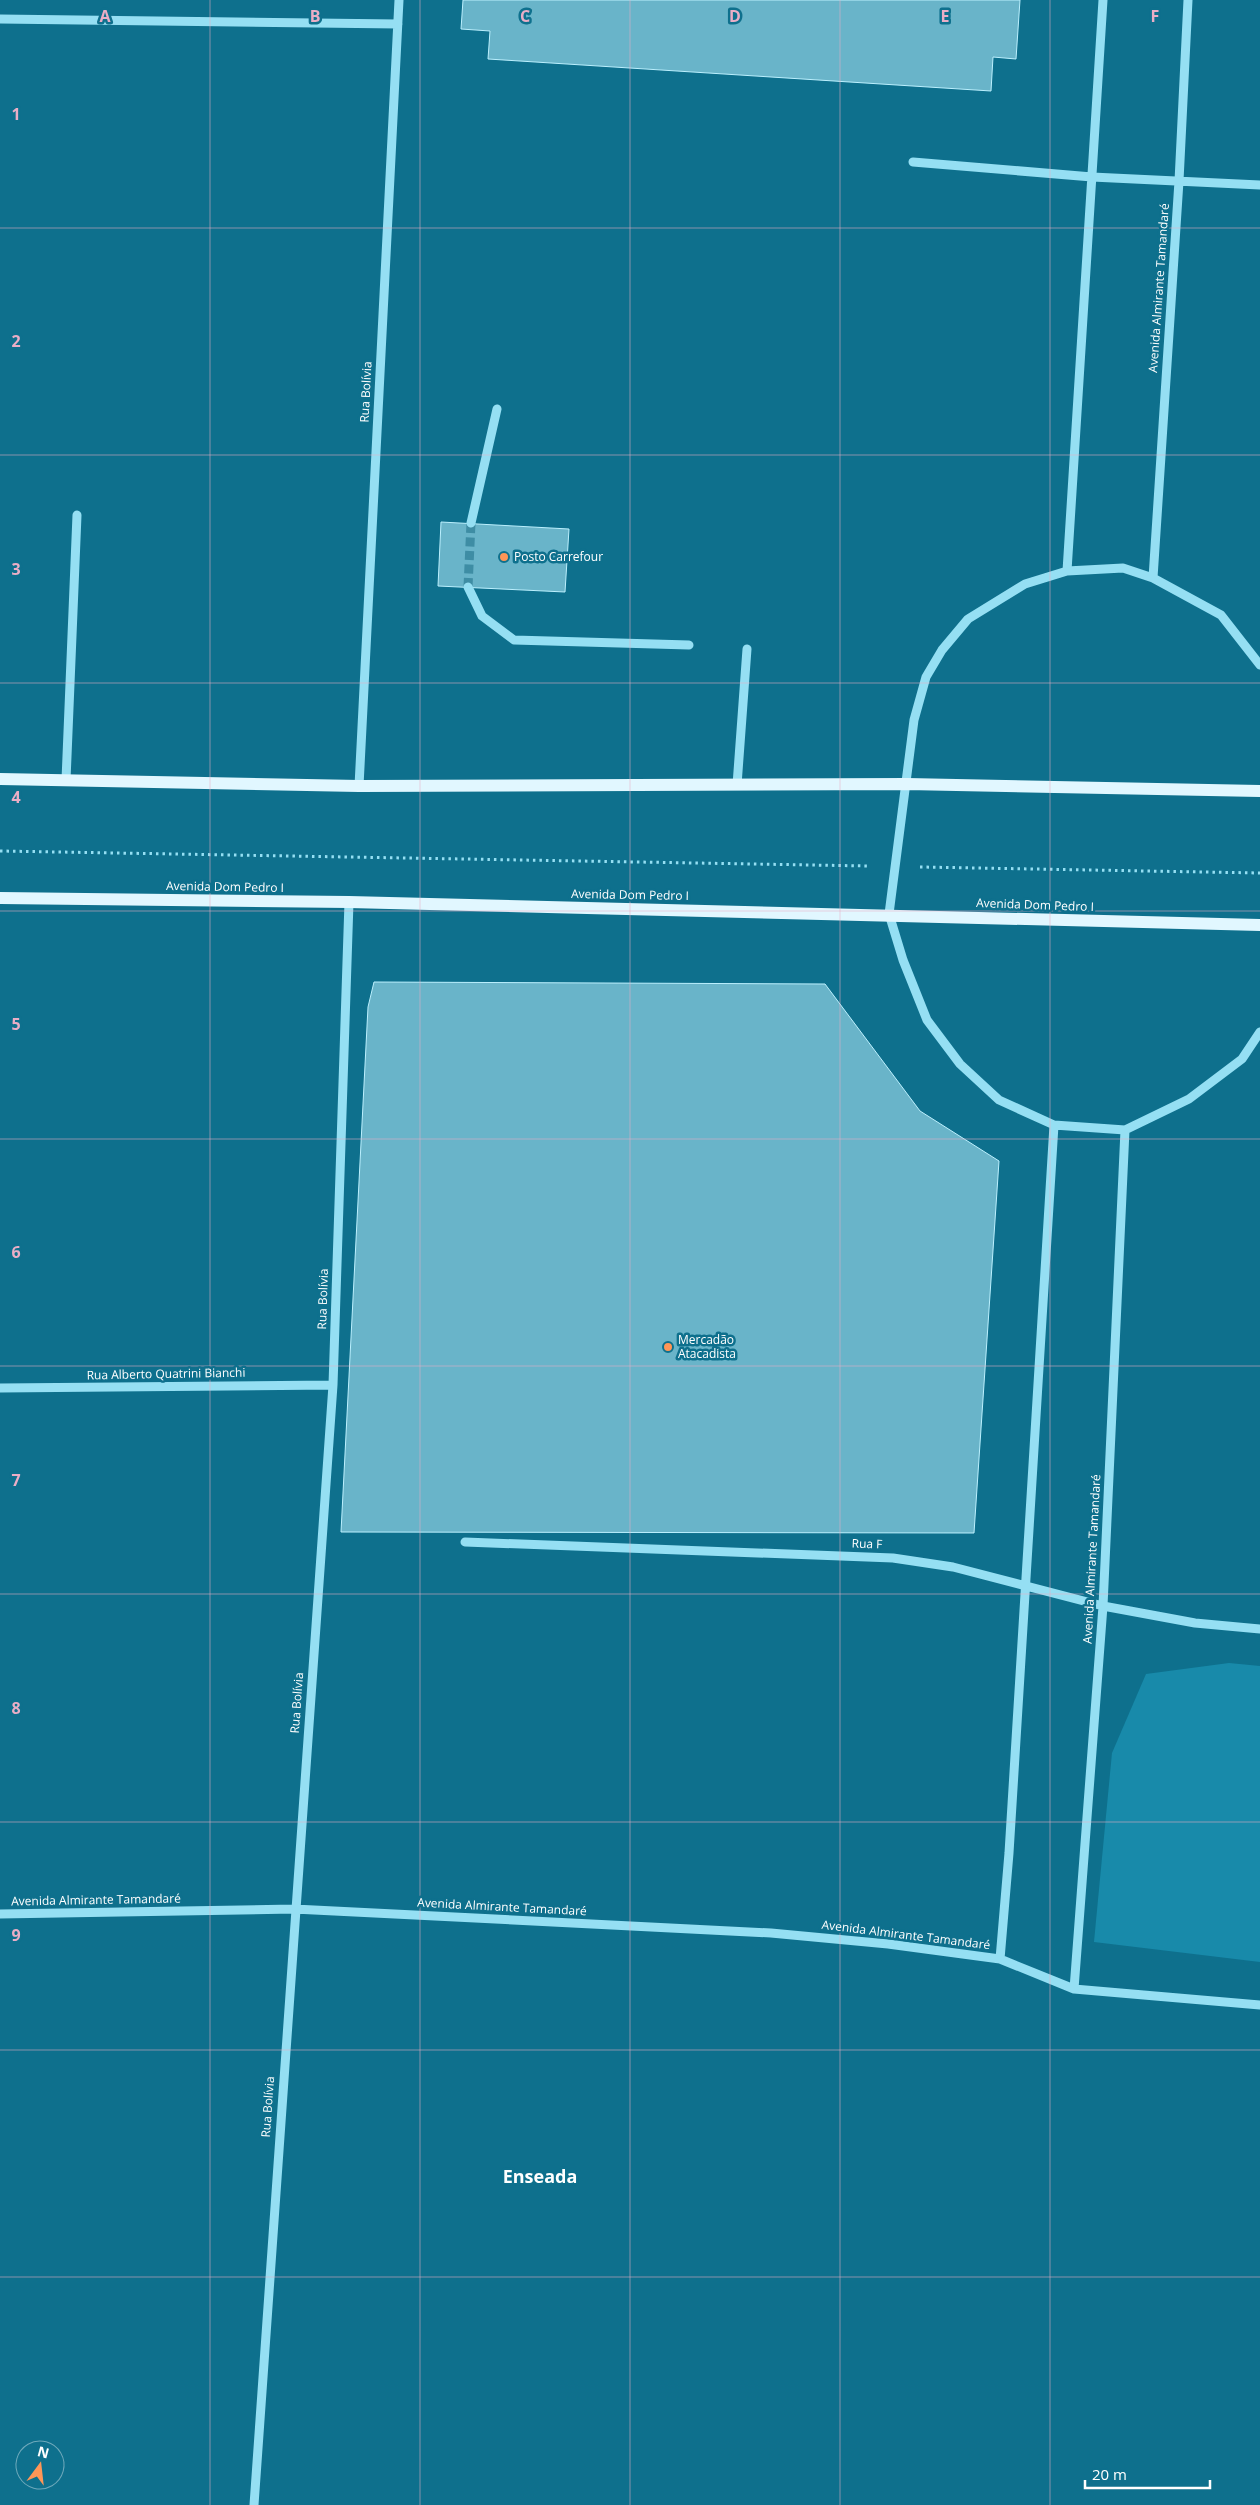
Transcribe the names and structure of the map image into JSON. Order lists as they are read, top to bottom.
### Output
{
  "streets": {
    "main road": ["Avenida Dom Pedro I"],
    "street": [
      "Avenida Almirante Tamandaré",
      "Rua Bolívia",
      "Rua Alberto Quatrini Bianchi",
      "Rua F"
    ]
  },
  "crossings": [
    ["Avenida Almirante Tamandaré", "Rua Bolívia"],
    ["Avenida Almirante Tamandaré", "Rua F"],
    ["Rua Bolívia", "Avenida Dom Pedro I"],
    ["Rua Bolívia", "Rua Alberto Quatrini Bianchi"]
  ],
  "districts": ["Enseada"],
  "places": ["Posto Carrefour", "Mercadão Atacadista"],
  "scale_bar": "20 m",
  "north": "top",
  "grid": {
    "columns": [
      "A",
      "B",
      "C",
      "D",
      "E",
      "F"
    ],
    "rows": [
      "1",
      "2",
      "3",
      "4",
      "5",
      "6",
      "7",
      "8",
      "9"
    ]
  }
}
